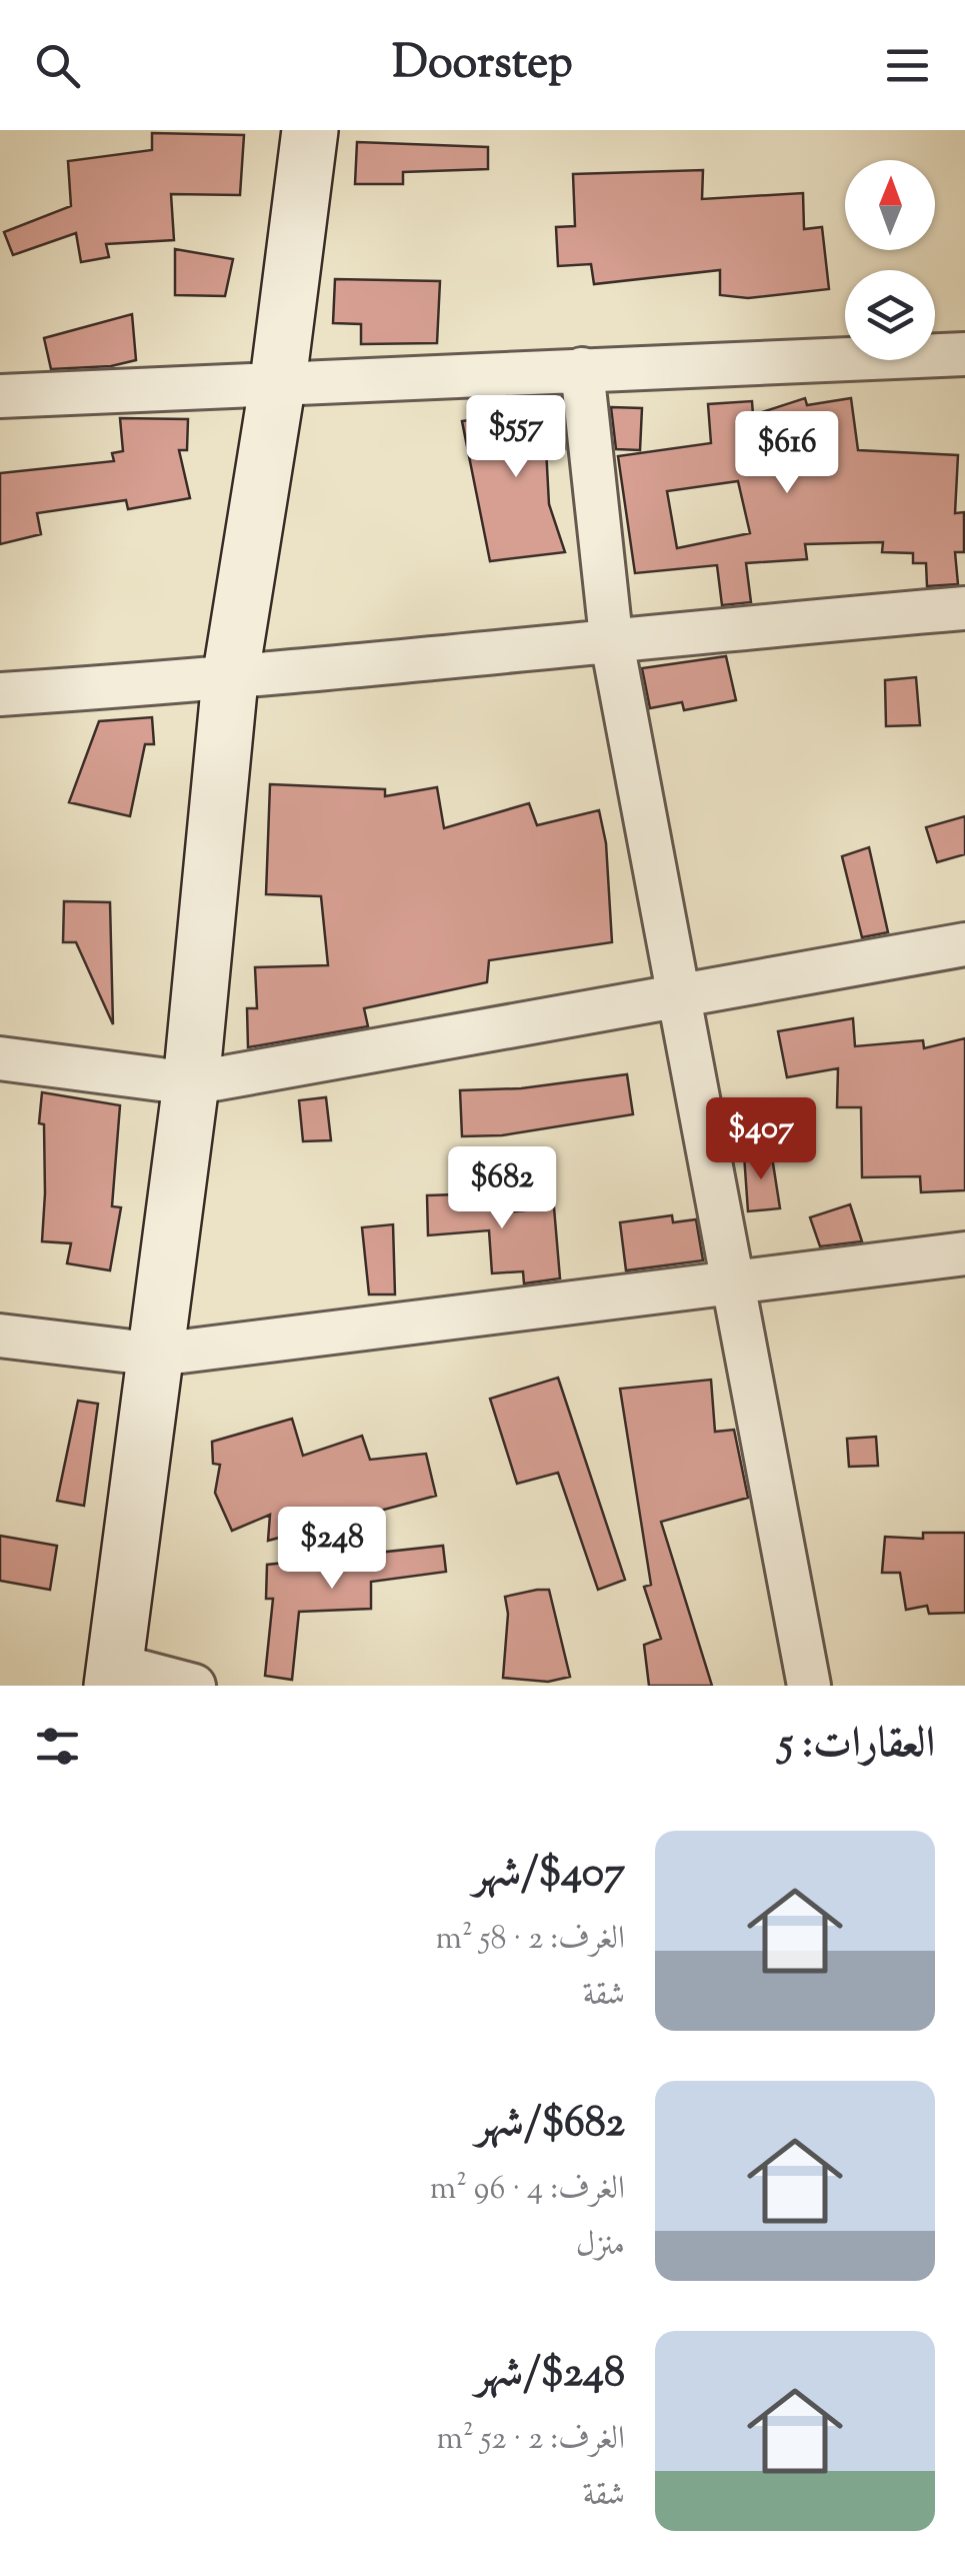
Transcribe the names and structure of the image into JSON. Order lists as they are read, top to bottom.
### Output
{
  "north": "top",
  "page": {
    "header": "Doorstep",
    "price": [
      "$557",
      "$616",
      "$407",
      "$682",
      "$248"
    ],
    "heading": "العقارات: 5",
    "list": [
      {
        "name": "$407/شهر",
        "note": "الغرف: 2 · 58 m² · شقة"
      },
      {
        "name": "$682/شهر",
        "note": "الغرف: 4 · 96 m² · منزل"
      },
      {
        "name": "$248/شهر",
        "note": "الغرف: 2 · 52 m² · شقة"
      }
    ]
  }
}
